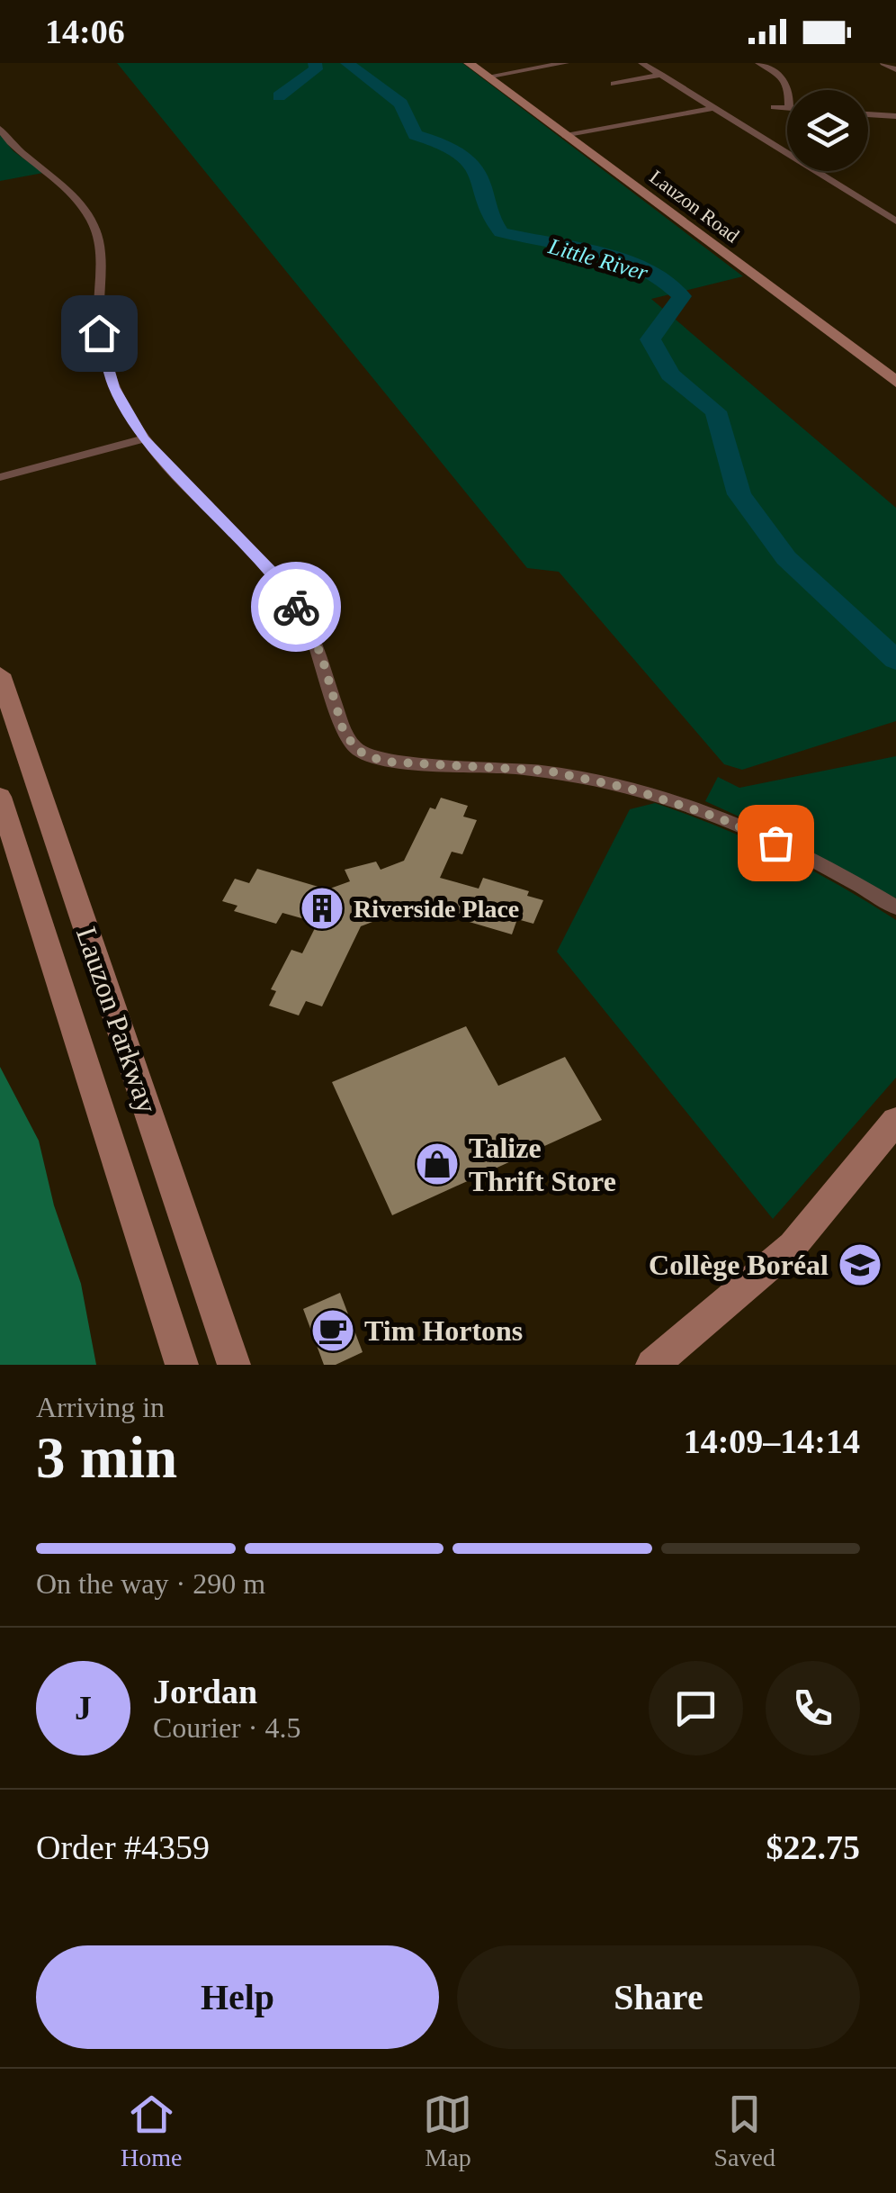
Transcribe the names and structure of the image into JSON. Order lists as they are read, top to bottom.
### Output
{
  "streets": {
    "street": ["Lauzon Road", "Lauzon Parkway"]
  },
  "water": ["Little River"],
  "places": {
    "building": ["Riverside Place"],
    "shop": ["Talize Thrift Store"],
    "school or university": ["Collège Boréal"],
    "cafe": ["Tim Hortons"]
  },
  "page": {
    "status": "14:06",
    "heading": ["3 min", "Arriving in", "14:09–14:14"],
    "panel": [
      "Jordan",
      "Courier · 4.5",
      "Order #4359",
      "$22.75"
    ],
    "bar": "On the way · 290 m",
    "round": "J",
    "buttons": ["Help", "Share"],
    "tabs": ["Home", "Map", "Saved"]
  }
}
